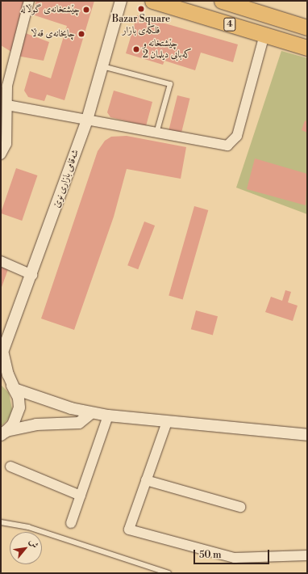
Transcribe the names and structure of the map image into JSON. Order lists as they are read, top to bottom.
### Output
{
  "streets": {
    "highway": ["4"],
    "street": ["شەقامی بازاری نوێ"]
  },
  "places": [
    "Bazar Square فلکەی بازار",
    "چێشتخانەی گوڵالە",
    "چایخانەی قەڵا",
    "چێشتخانە و کەبابی دیلمان 2"
  ],
  "scale_bar": "50 m",
  "north": "top right"
}
